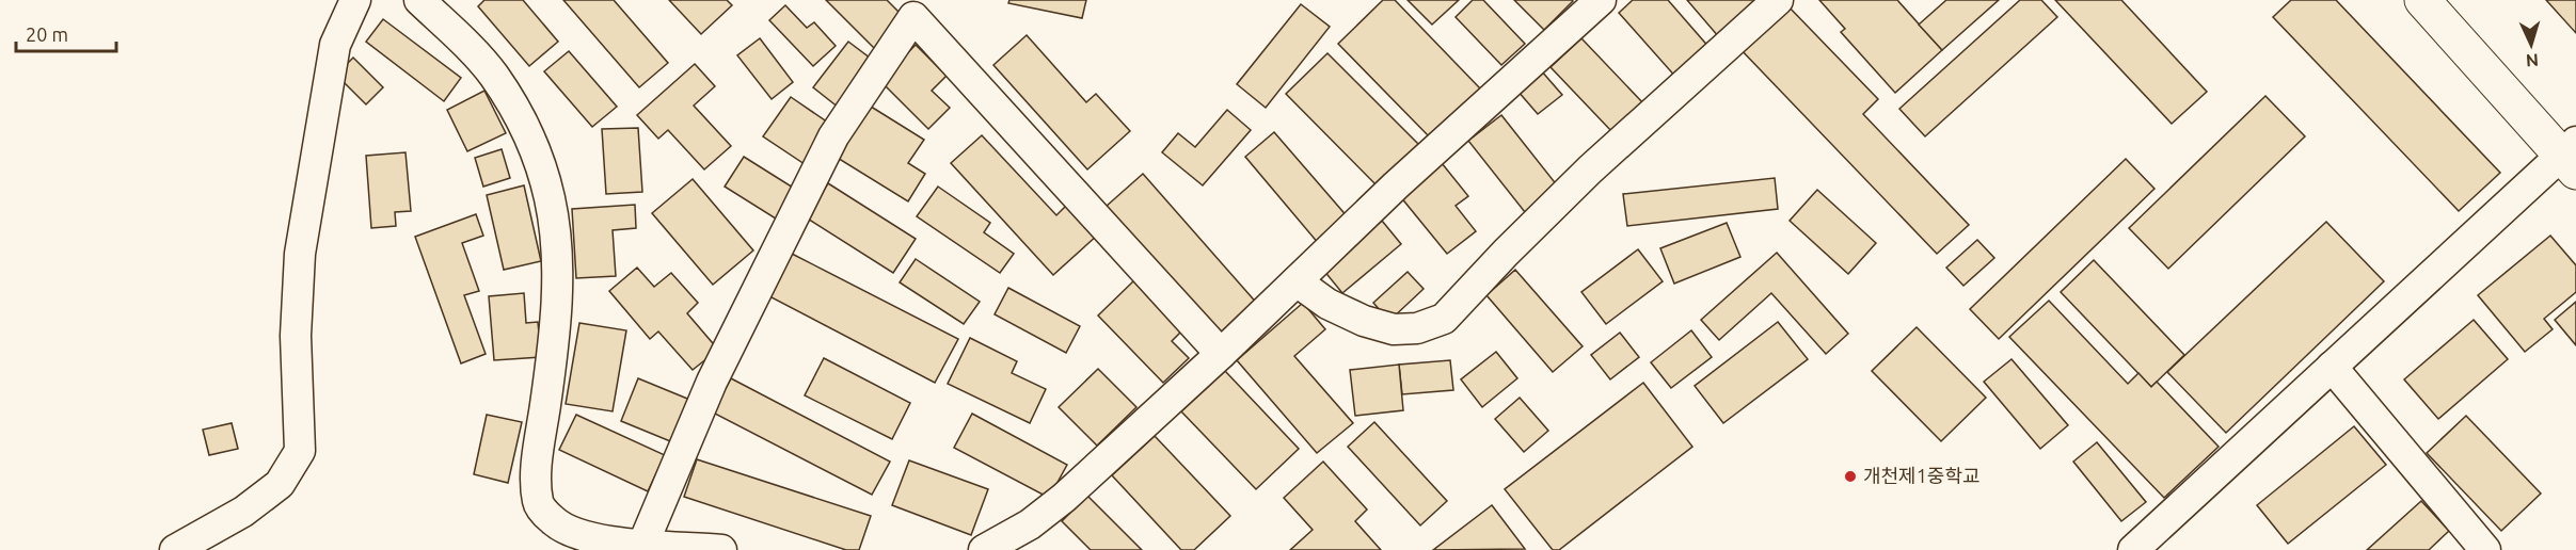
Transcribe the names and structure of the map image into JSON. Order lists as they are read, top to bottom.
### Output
{
  "places": ["개천제1중학교"],
  "scale_bar": "20 m",
  "north": "bottom"
}
